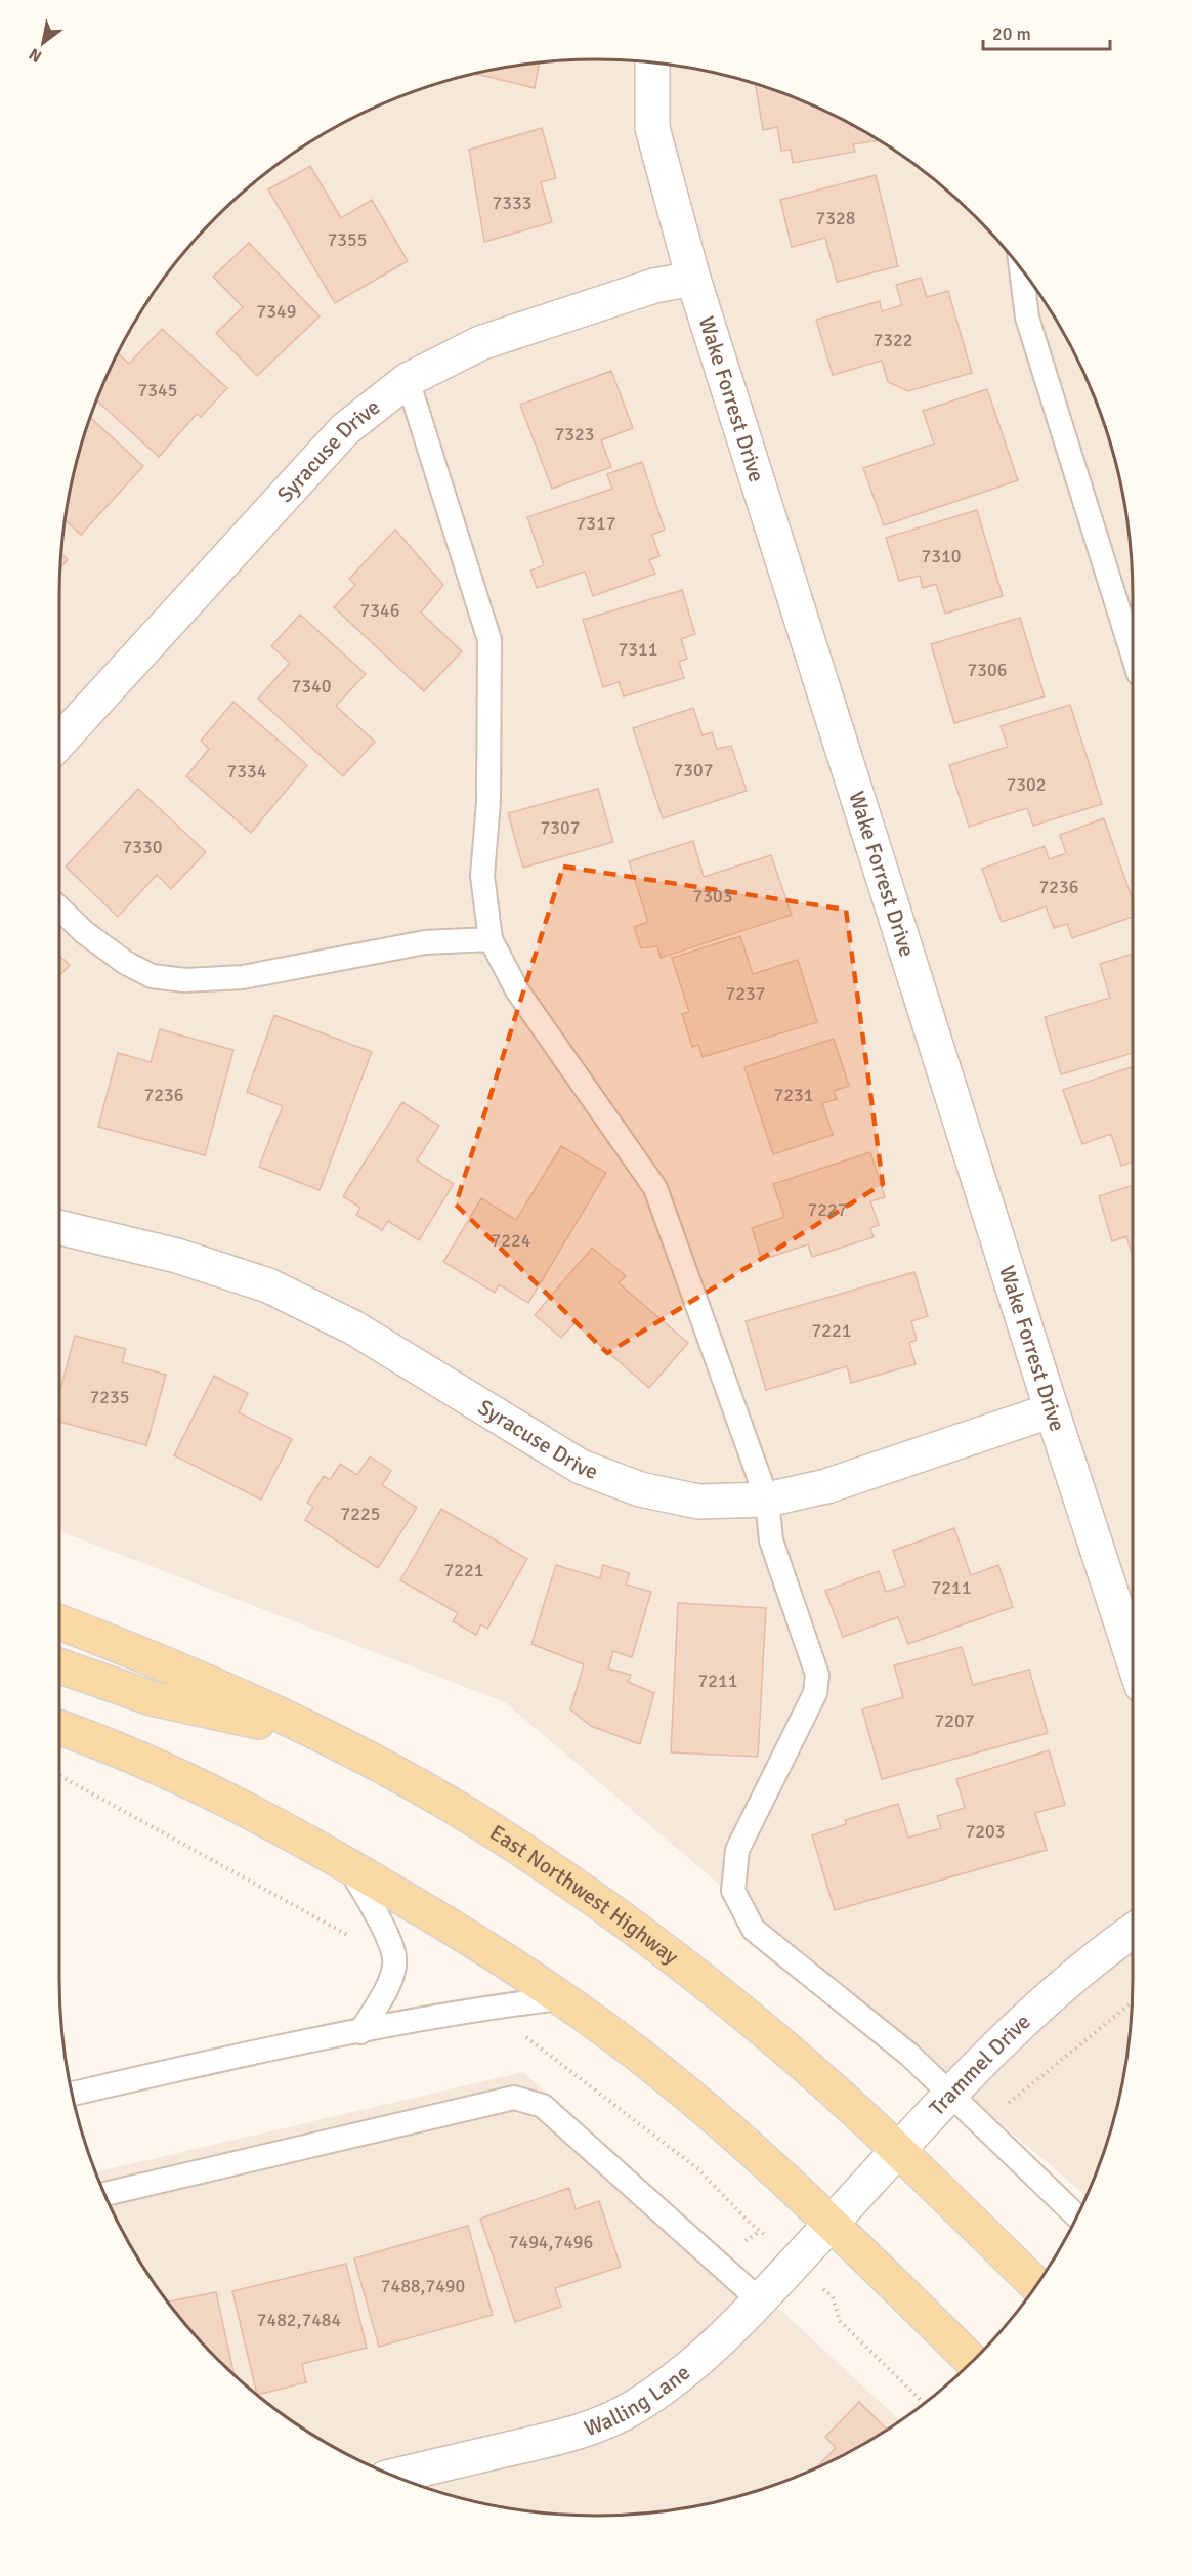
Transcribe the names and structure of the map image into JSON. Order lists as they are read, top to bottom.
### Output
{
  "streets": {
    "main road": ["East Northwest Highway"],
    "street": [
      "Wake Forrest Drive",
      "Syracuse Drive",
      "Trammel Drive",
      "Walling Lane"
    ]
  },
  "crossings": [
    ["Wake Forrest Drive", "Syracuse Drive"],
    ["East Northwest Highway", "Trammel Drive"],
    ["Trammel Drive", "Walling Lane"]
  ],
  "house_numbers": [
    "7333",
    "7328",
    "7355",
    "7349",
    "7322",
    "7345",
    "7323",
    "7317",
    "7310",
    "7346",
    "7311",
    "7306",
    "7340",
    "7307",
    "7334",
    "7302",
    "7307",
    "7330",
    "7236",
    "7303",
    "7237",
    "7236",
    "7231",
    "7227",
    "7224",
    "7221",
    "7235",
    "7225",
    "7221",
    "7211",
    "7211",
    "7207",
    "7203",
    "7494,7496",
    "7488,7490",
    "7482,7484"
  ],
  "scale_bar": "20 m",
  "north": "bottom left"
}
